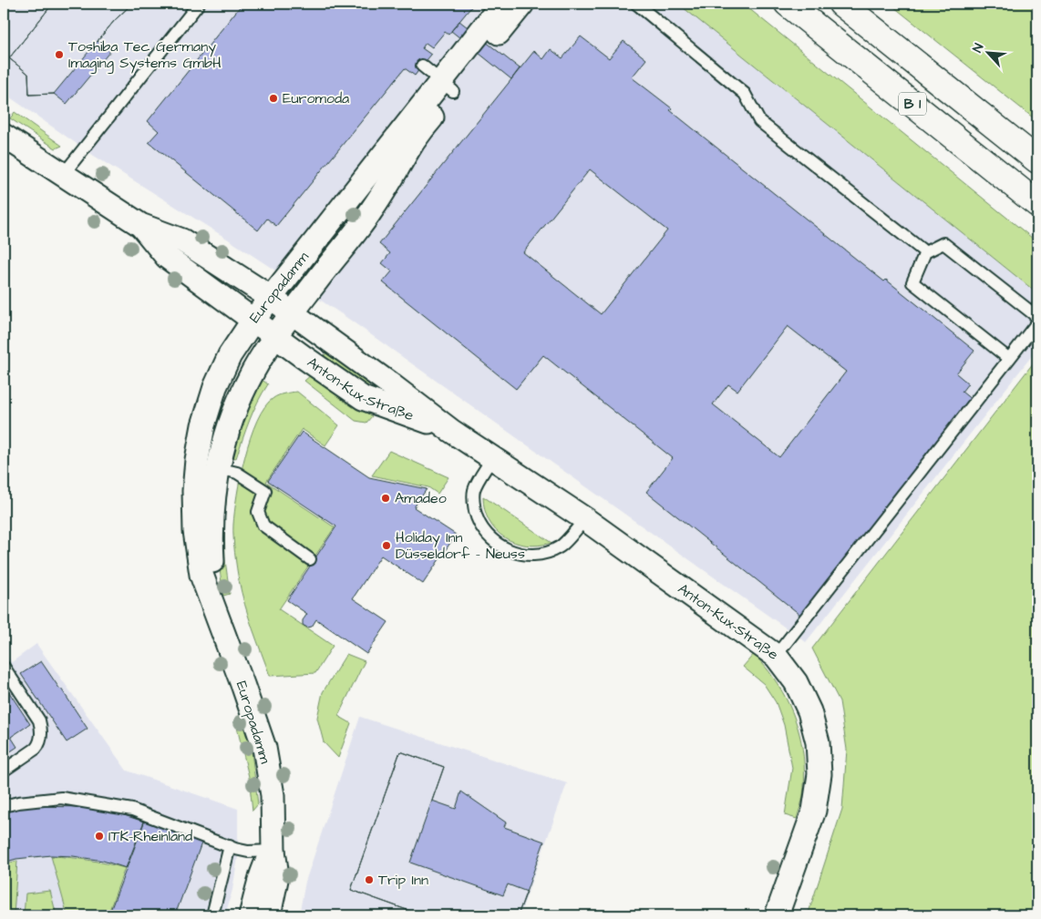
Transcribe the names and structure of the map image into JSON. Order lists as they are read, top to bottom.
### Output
{
  "streets": {
    "highway": ["B 1"],
    "street": ["Europadamm", "Anton-Kux-Straße"]
  },
  "crossings": [
    ["Europadamm", "Anton-Kux-Straße"]
  ],
  "places": [
    "Toshiba Tec Germany Imaging Systems GmbH",
    "Euromoda",
    "Amadeo",
    "Holiday Inn Düsseldorf - Neuss",
    "ITK-Rheinland",
    "Trip Inn"
  ],
  "north": "top left"
}
